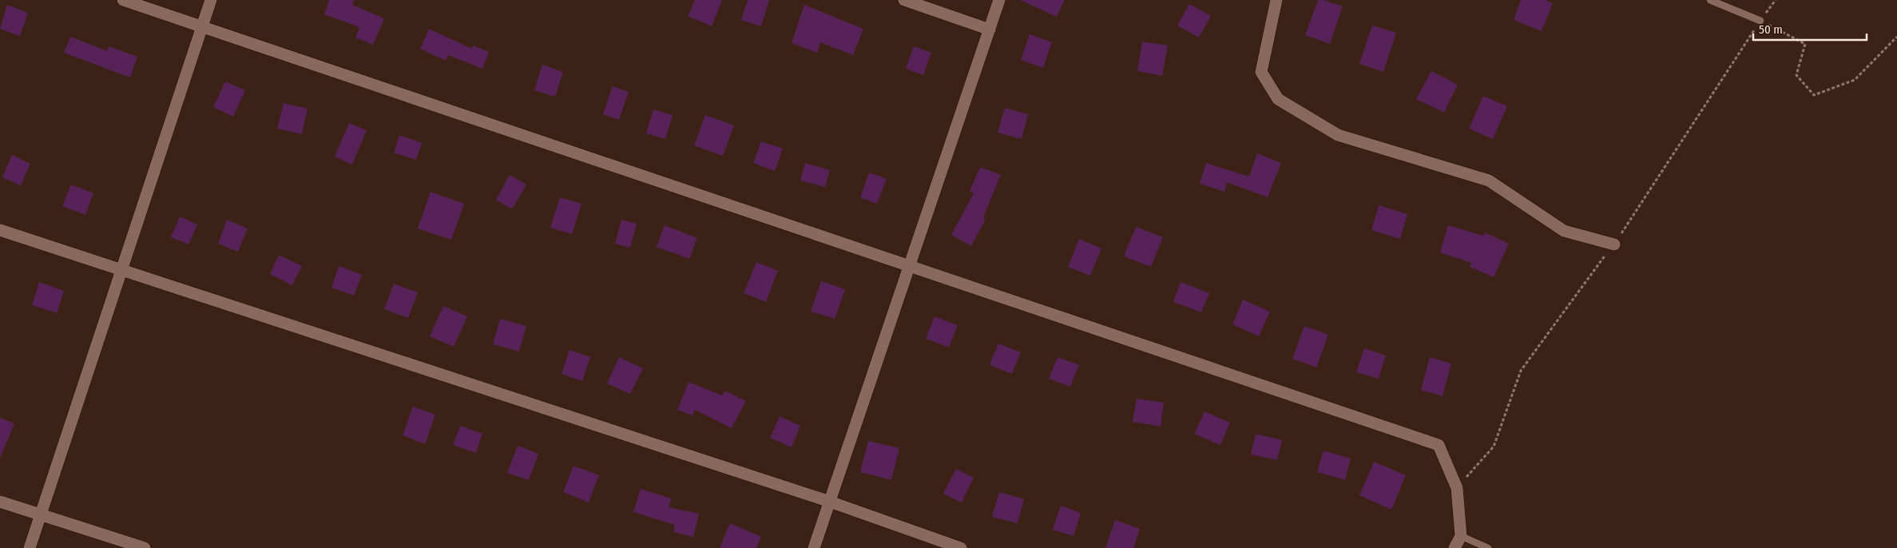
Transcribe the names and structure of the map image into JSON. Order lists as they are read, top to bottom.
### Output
{
  "scale_bar": "50 m"
}
